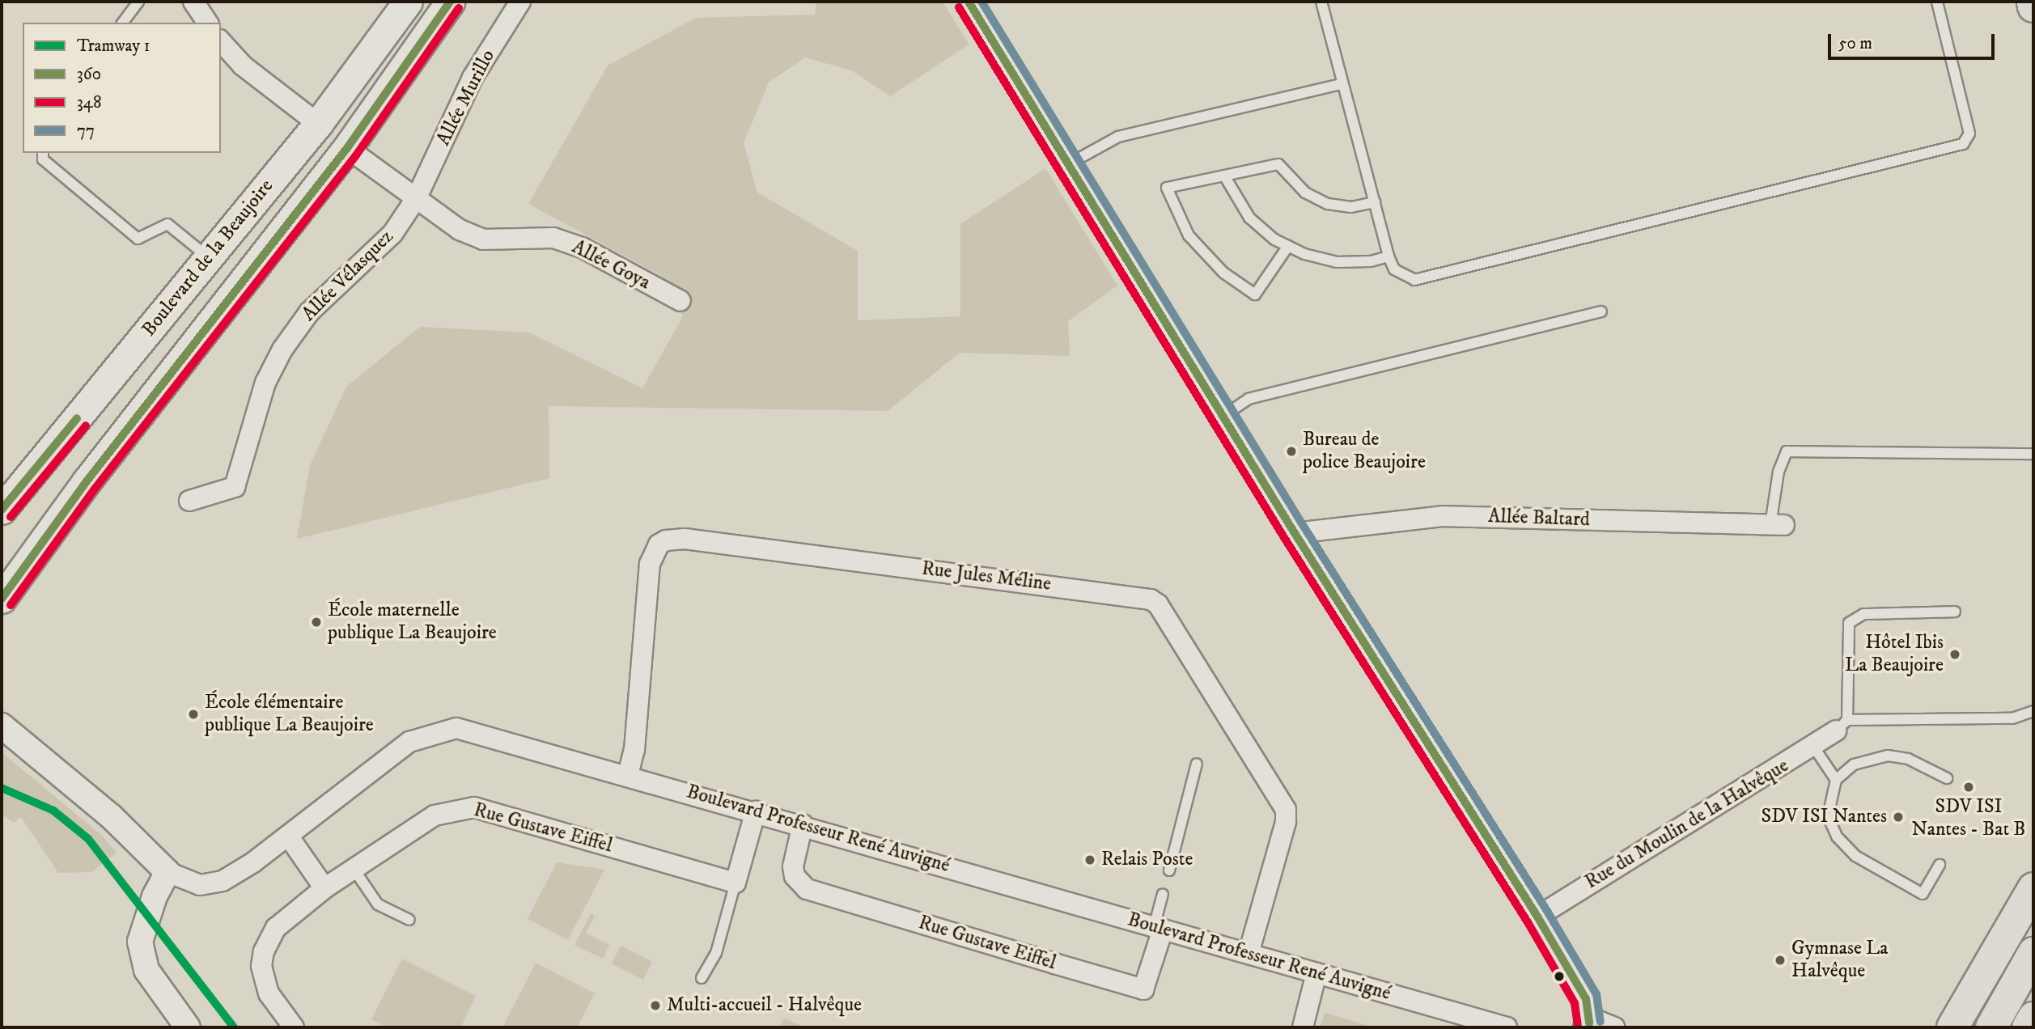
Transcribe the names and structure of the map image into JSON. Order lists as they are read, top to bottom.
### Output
{
  "streets": {
    "main road": ["Boulevard de la Beaujoire"],
    "street": [
      "Allée Murillo",
      "Allée Goya",
      "Allée Vélasquez",
      "Allée Baltard",
      "Rue Jules Méline",
      "Rue du Moulin de la Halvêque",
      "Rue Gustave Eiffel",
      "Boulevard Professeur René Auvigné"
    ]
  },
  "crossings": [
    ["Allée Murillo", "Allée Goya"],
    ["Allée Murillo", "Allée Vélasquez"],
    ["Allée Goya", "Allée Vélasquez"],
    ["Rue Jules Méline", "Boulevard Professeur René Auvigné"],
    ["Rue Gustave Eiffel", "Boulevard Professeur René Auvigné"]
  ],
  "places": [
    "Bureau de police Beaujoire",
    "École maternelle publique La Beaujoire",
    "Hôtel Ibis La Beaujoire",
    "École élémentaire publique La Beaujoire",
    "SDV ISI Nantes - Bat B",
    "SDV ISI Nantes",
    "Relais Poste",
    "Gymnase La Halvêque",
    "Multi-accueil - Halvêque"
  ],
  "lines": [
    "transit line 360",
    "transit line 77",
    "transit line 348",
    "tram line 1"
  ],
  "legend": [
    "Tramway 1",
    "360",
    "348",
    "77"
  ],
  "scale_bar": "50 m"
}
